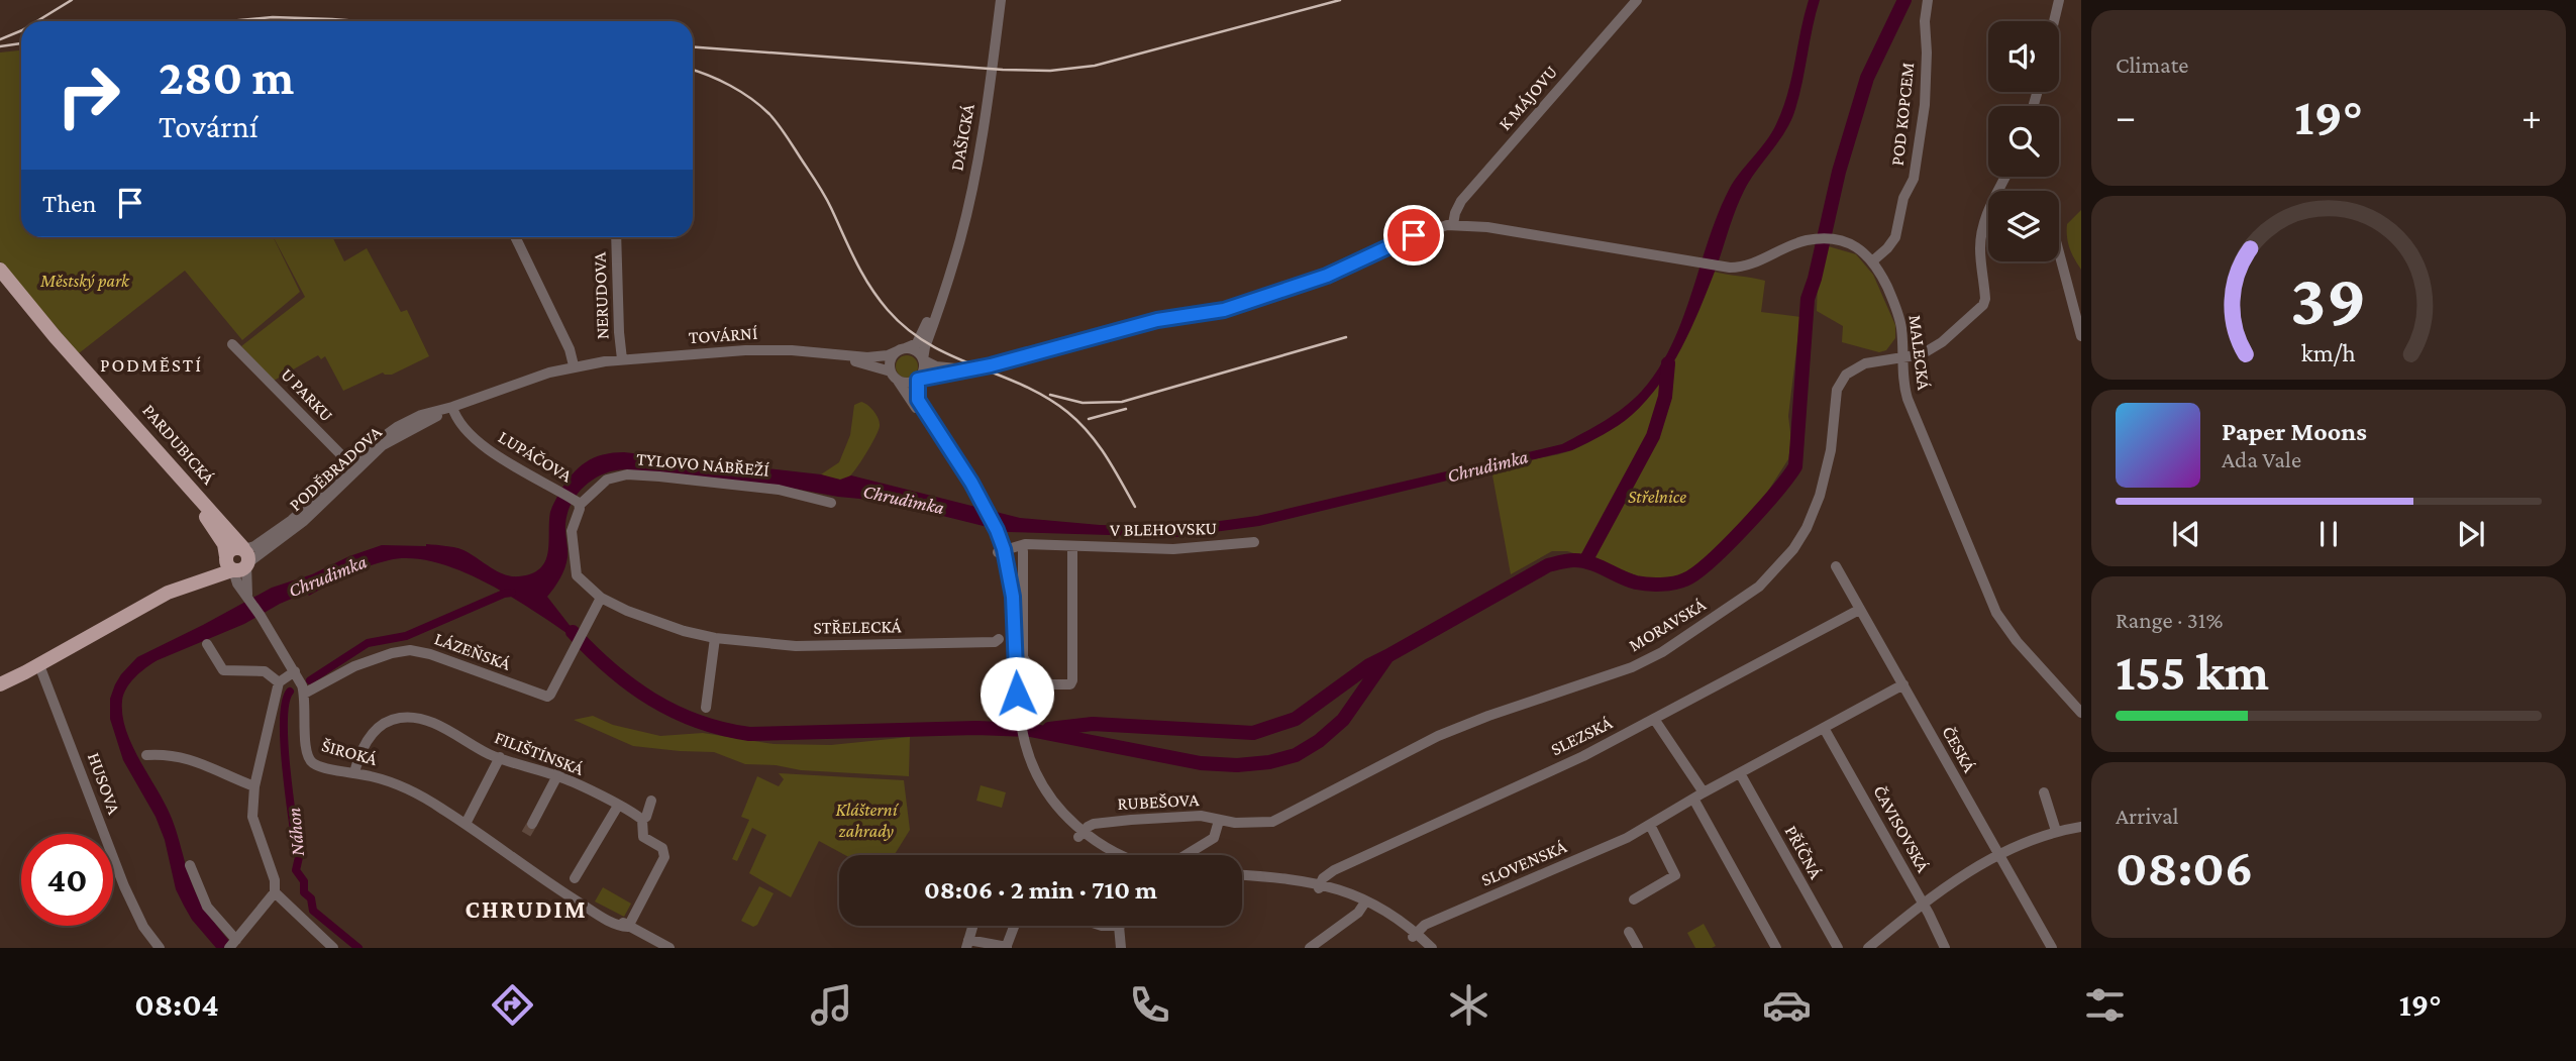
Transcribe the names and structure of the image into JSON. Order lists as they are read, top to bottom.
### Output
{
  "streets": {
    "main road": ["PARDUBICKÁ"],
    "street": [
      "K MÁJOVU",
      "POD KOPCEM",
      "DAŠICKÁ",
      "NERUDOVA",
      "TOVÁRNÍ",
      "MALECKÁ",
      "U PARKU",
      "LUPÁČOVA",
      "TYLOVO NÁBŘEŽÍ",
      "PODĚBRADOVA",
      "V BLEHOVSKU",
      "MORAVSKÁ",
      "STŘELECKÁ",
      "LÁZEŇSKÁ",
      "SLEZSKÁ",
      "ČESKÁ",
      "ŠIROKÁ",
      "FILIŠTÍNSKÁ",
      "HUSOVA",
      "RUBEŠOVA",
      "ČAVISOVSKÁ",
      "PŘÍČNÁ",
      "SLOVENSKÁ"
    ]
  },
  "crossings": [
    ["POD KOPCEM", "MALECKÁ"],
    ["DAŠICKÁ", "TOVÁRNÍ"],
    ["NERUDOVA", "TOVÁRNÍ"],
    ["NERUDOVA", "PODĚBRADOVA"],
    ["TOVÁRNÍ", "PODĚBRADOVA"],
    ["MALECKÁ", "MORAVSKÁ"],
    ["U PARKU", "PODĚBRADOVA"],
    ["PARDUBICKÁ", "PODĚBRADOVA"],
    ["PARDUBICKÁ", "ŠIROKÁ"],
    ["LUPÁČOVA", "TYLOVO NÁBŘEŽÍ"],
    ["LUPÁČOVA", "PODĚBRADOVA"],
    ["LUPÁČOVA", "STŘELECKÁ"],
    ["TYLOVO NÁBŘEŽÍ", "STŘELECKÁ"],
    ["PODĚBRADOVA", "ŠIROKÁ"],
    ["MORAVSKÁ", "RUBEŠOVA"],
    ["STŘELECKÁ", "LÁZEŇSKÁ"],
    ["LÁZEŇSKÁ", "ŠIROKÁ"],
    ["SLEZSKÁ", "ČESKÁ"],
    ["ČESKÁ", "SLOVENSKÁ"],
    ["ŠIROKÁ", "FILIŠTÍNSKÁ"],
    ["ČAVISOVSKÁ", "SLOVENSKÁ"],
    ["PŘÍČNÁ", "SLOVENSKÁ"]
  ],
  "districts": ["PODMĚSTÍ", "CHRUDIM"],
  "water": ["Chrudimka", "Náhon"],
  "parks": ["Městský park", "Střelnice", "Klášterní zahrady"],
  "page": {
    "tile": [
      "Climate",
      ["Range · 31%", "155 km"],
      ["Arrival", "08:06"]
    ],
    "turn": ["280 m", "Tovární"],
    "heat": ["−", "19°", "+"],
    "then": "Then",
    "song": ["Paper Moons", "Ada Vale"],
    "limit": "40",
    "trip": "08:06 · 2 min · 710 m",
    "tabs": ["08:04", "19°"],
    "gauge": ["39", "km/h"]
  }
}
